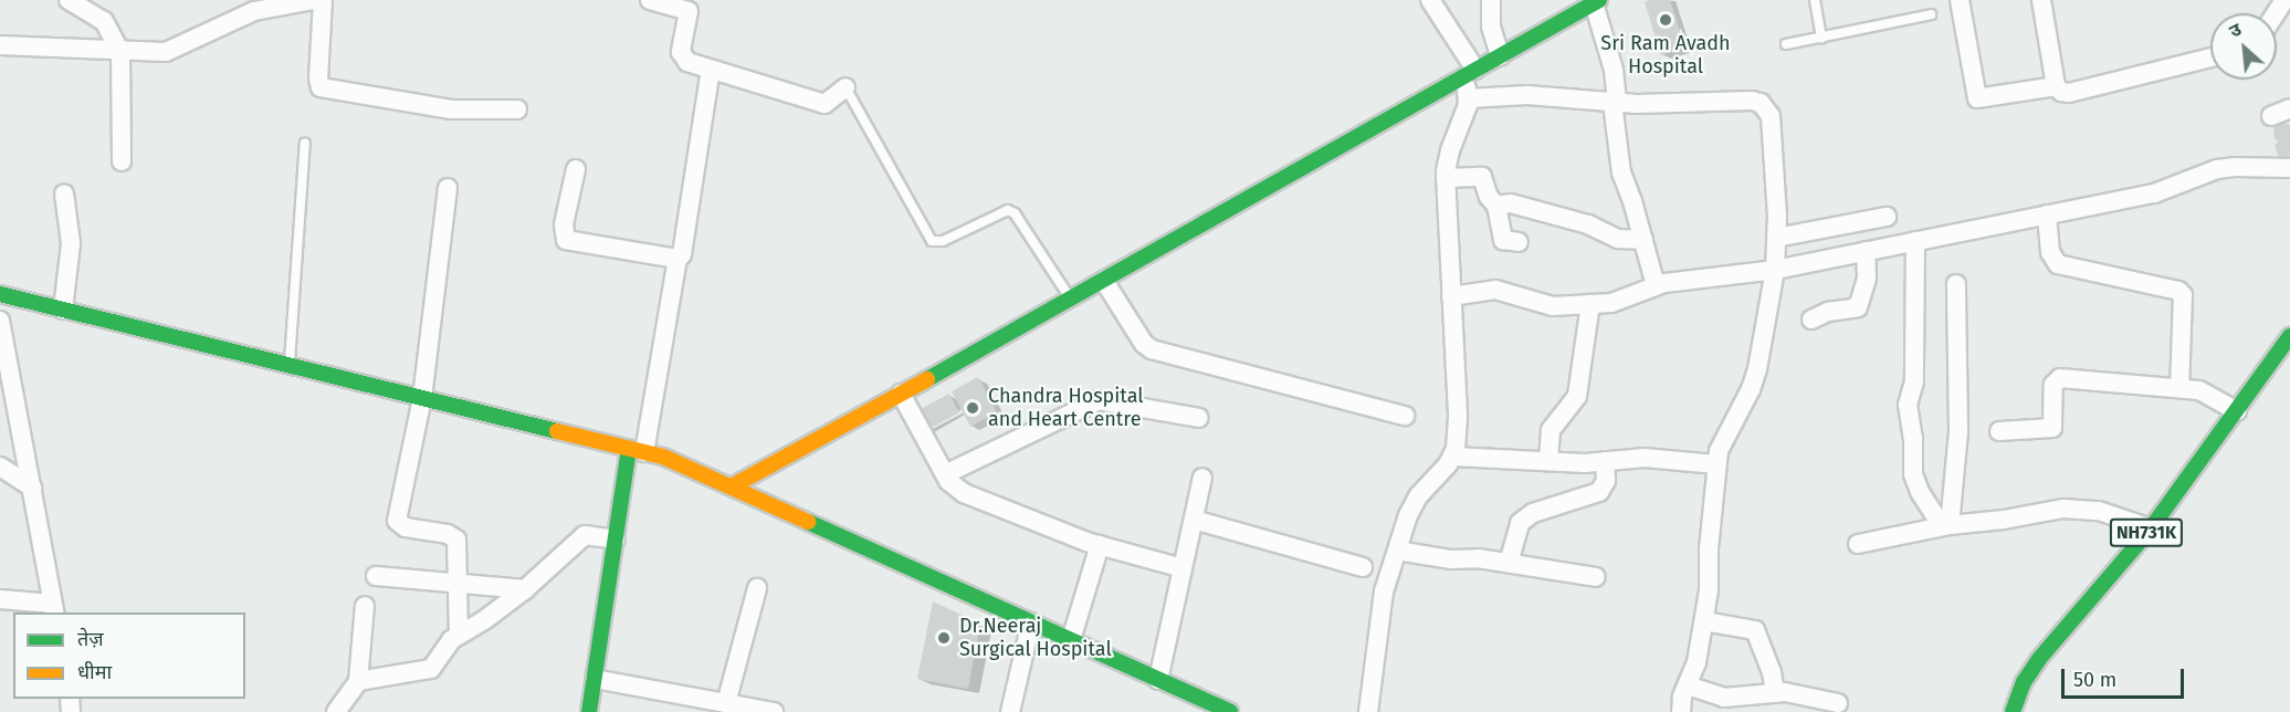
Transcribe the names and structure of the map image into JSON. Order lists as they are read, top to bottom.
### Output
{
  "streets": {
    "main road": ["NH731K"]
  },
  "places": ["Sri Ram Avadh Hospital", "Chandra Hospital and Heart Centre", "Dr.Neeraj Surgical Hospital"],
  "legend": ["तेज़", "धीमा"],
  "scale_bar": "50 m",
  "north": "top left"
}
